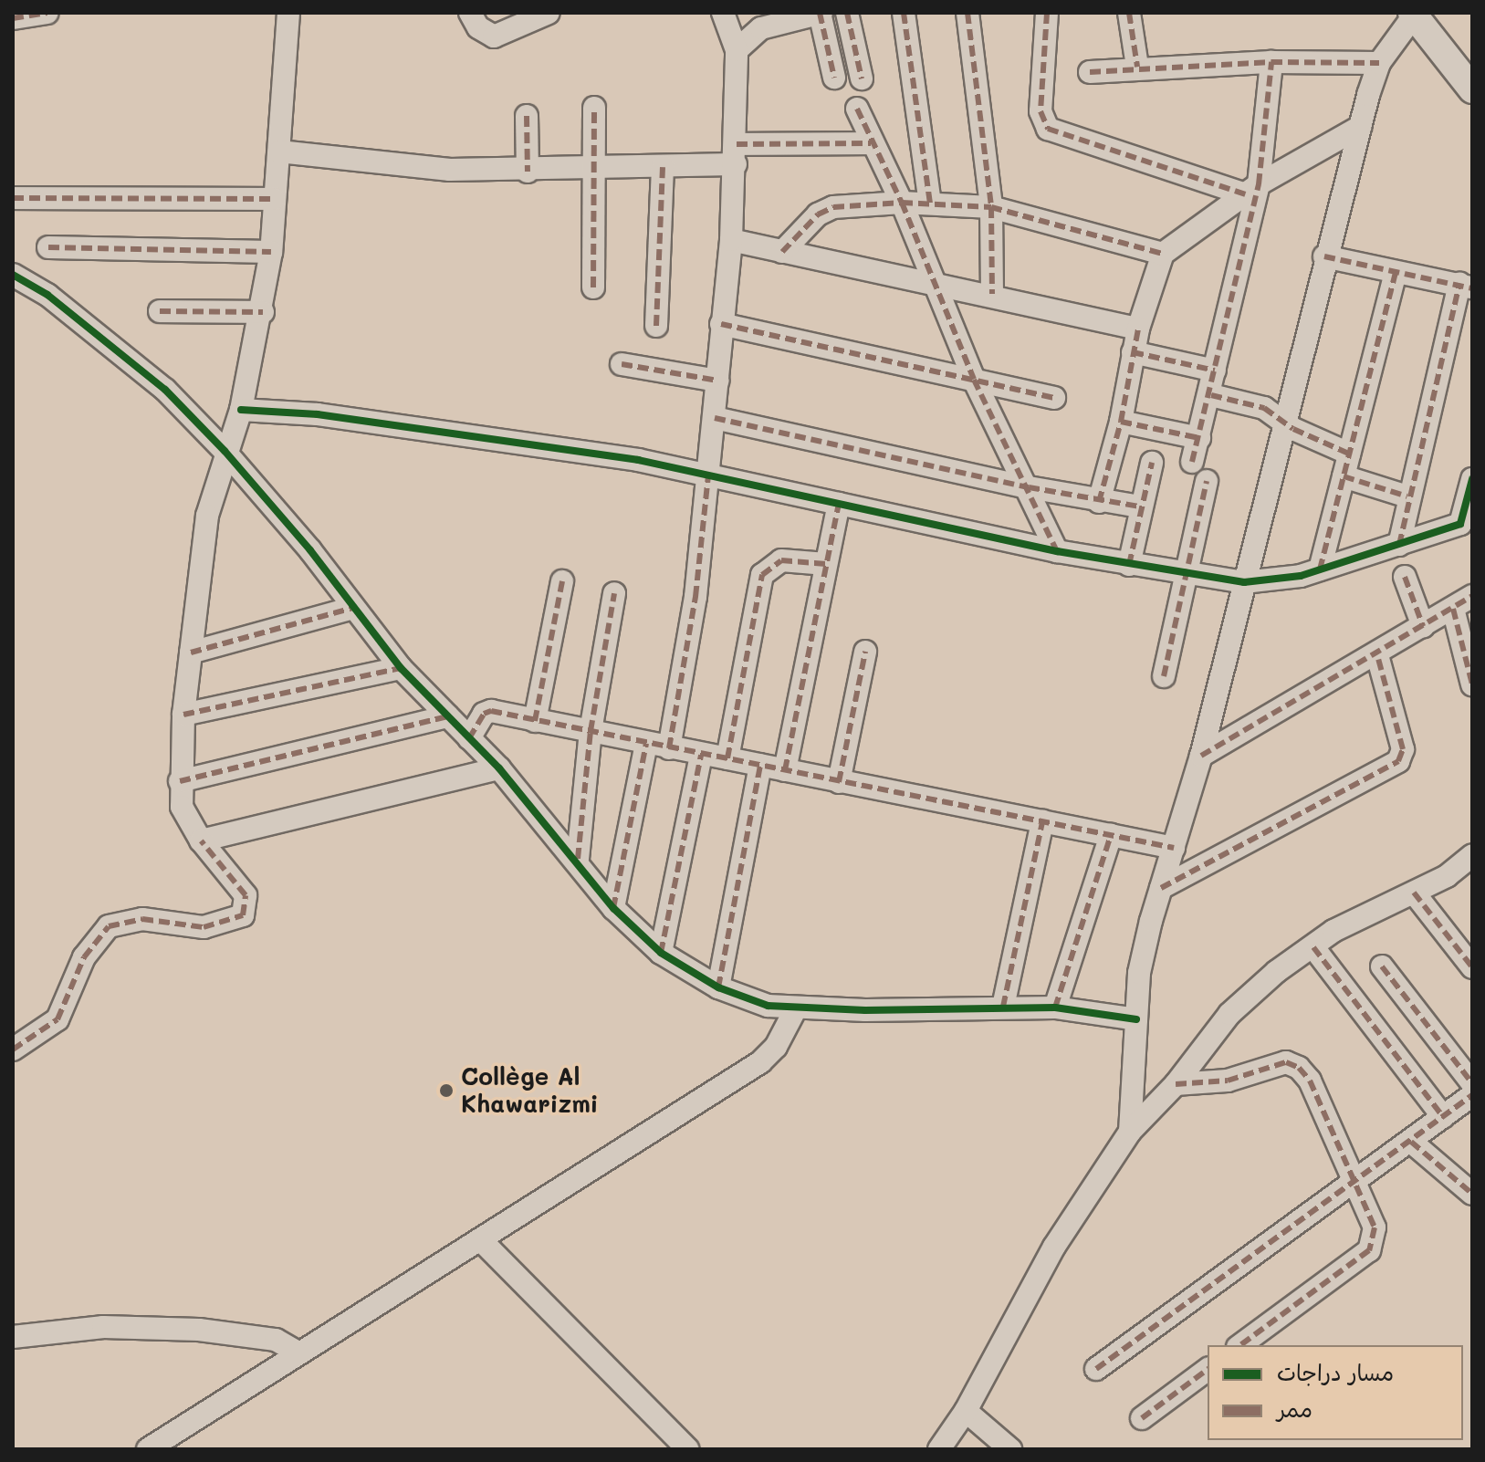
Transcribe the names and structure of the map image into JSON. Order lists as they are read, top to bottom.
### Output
{
  "places": ["Collège Al Khawarizmi"],
  "legend": ["مسار دراجات", "ممر"]
}
